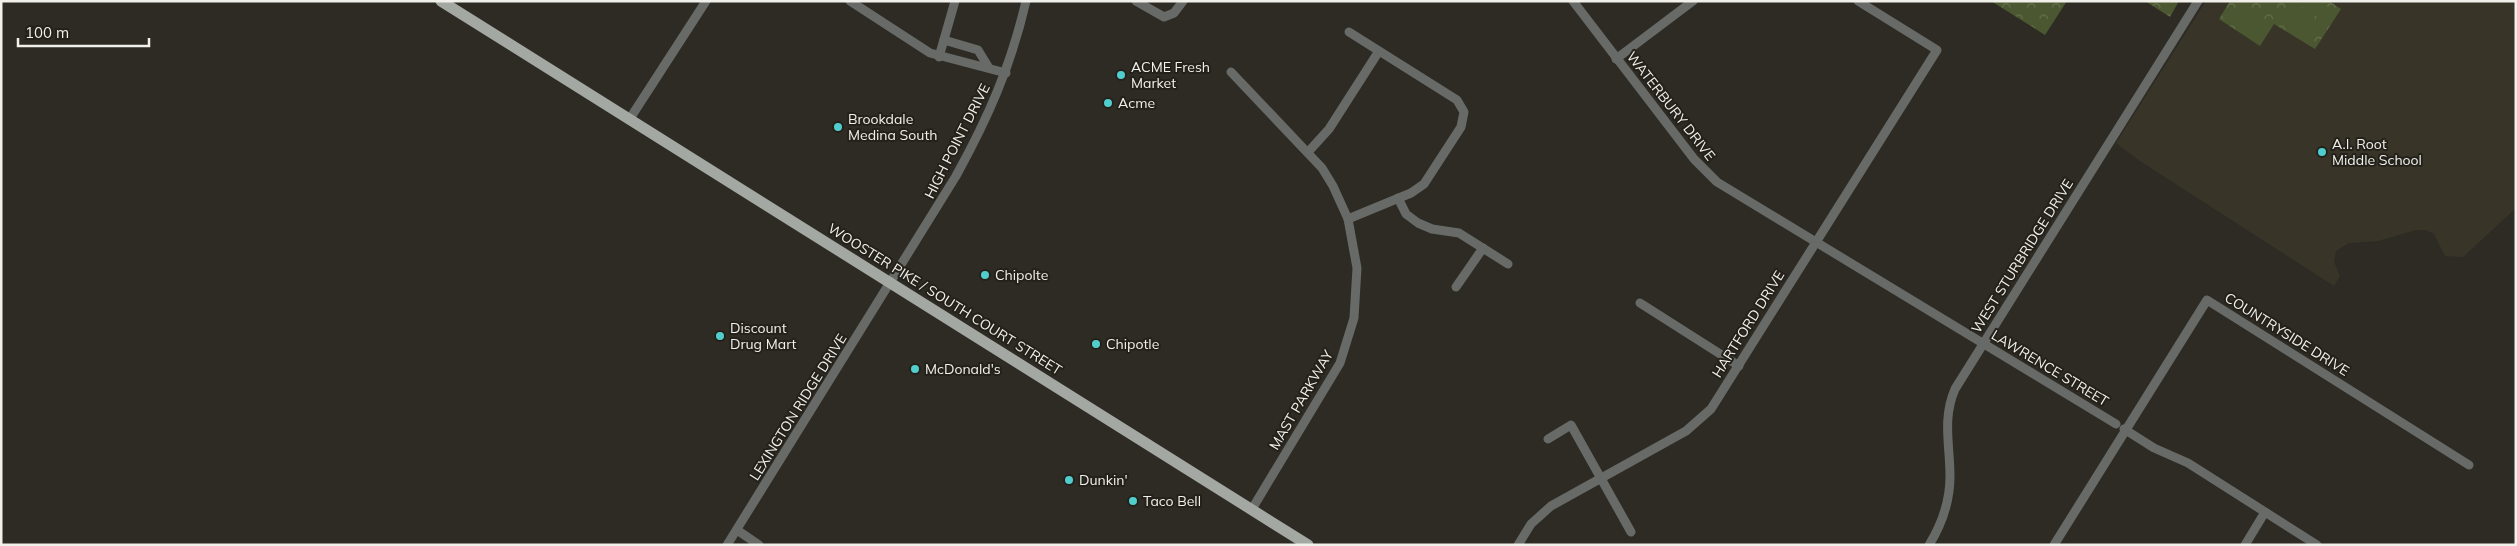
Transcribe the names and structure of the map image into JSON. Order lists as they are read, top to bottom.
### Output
{
  "streets": {
    "main road": ["WOOSTER PIKE / SOUTH COURT STREET"],
    "street": [
      "WATERBURY DRIVE",
      "HIGH POINT DRIVE",
      "WEST STURBRIDGE DRIVE",
      "HARTFORD DRIVE",
      "COUNTRYSIDE DRIVE",
      "LAWRENCE STREET",
      "MAST PARKWAY",
      "LEXINGTON RIDGE DRIVE"
    ]
  },
  "crossings": [
    ["WATERBURY DRIVE", "HARTFORD DRIVE"],
    ["WATERBURY DRIVE", "LAWRENCE STREET"],
    ["HIGH POINT DRIVE", "WOOSTER PIKE / SOUTH COURT STREET"],
    ["HIGH POINT DRIVE", "LEXINGTON RIDGE DRIVE"],
    ["WEST STURBRIDGE DRIVE", "LAWRENCE STREET"],
    ["WOOSTER PIKE / SOUTH COURT STREET", "MAST PARKWAY"],
    ["WOOSTER PIKE / SOUTH COURT STREET", "LEXINGTON RIDGE DRIVE"],
    ["HARTFORD DRIVE", "LAWRENCE STREET"],
    ["COUNTRYSIDE DRIVE", "LAWRENCE STREET"]
  ],
  "places": [
    "ACME Fresh Market",
    "Acme",
    "Brookdale Medina South",
    "A.I. Root Middle School",
    "Chipolte",
    "Discount Drug Mart",
    "Chipotle",
    "McDonald's",
    "Dunkin'",
    "Taco Bell"
  ],
  "scale_bar": "100 m"
}
